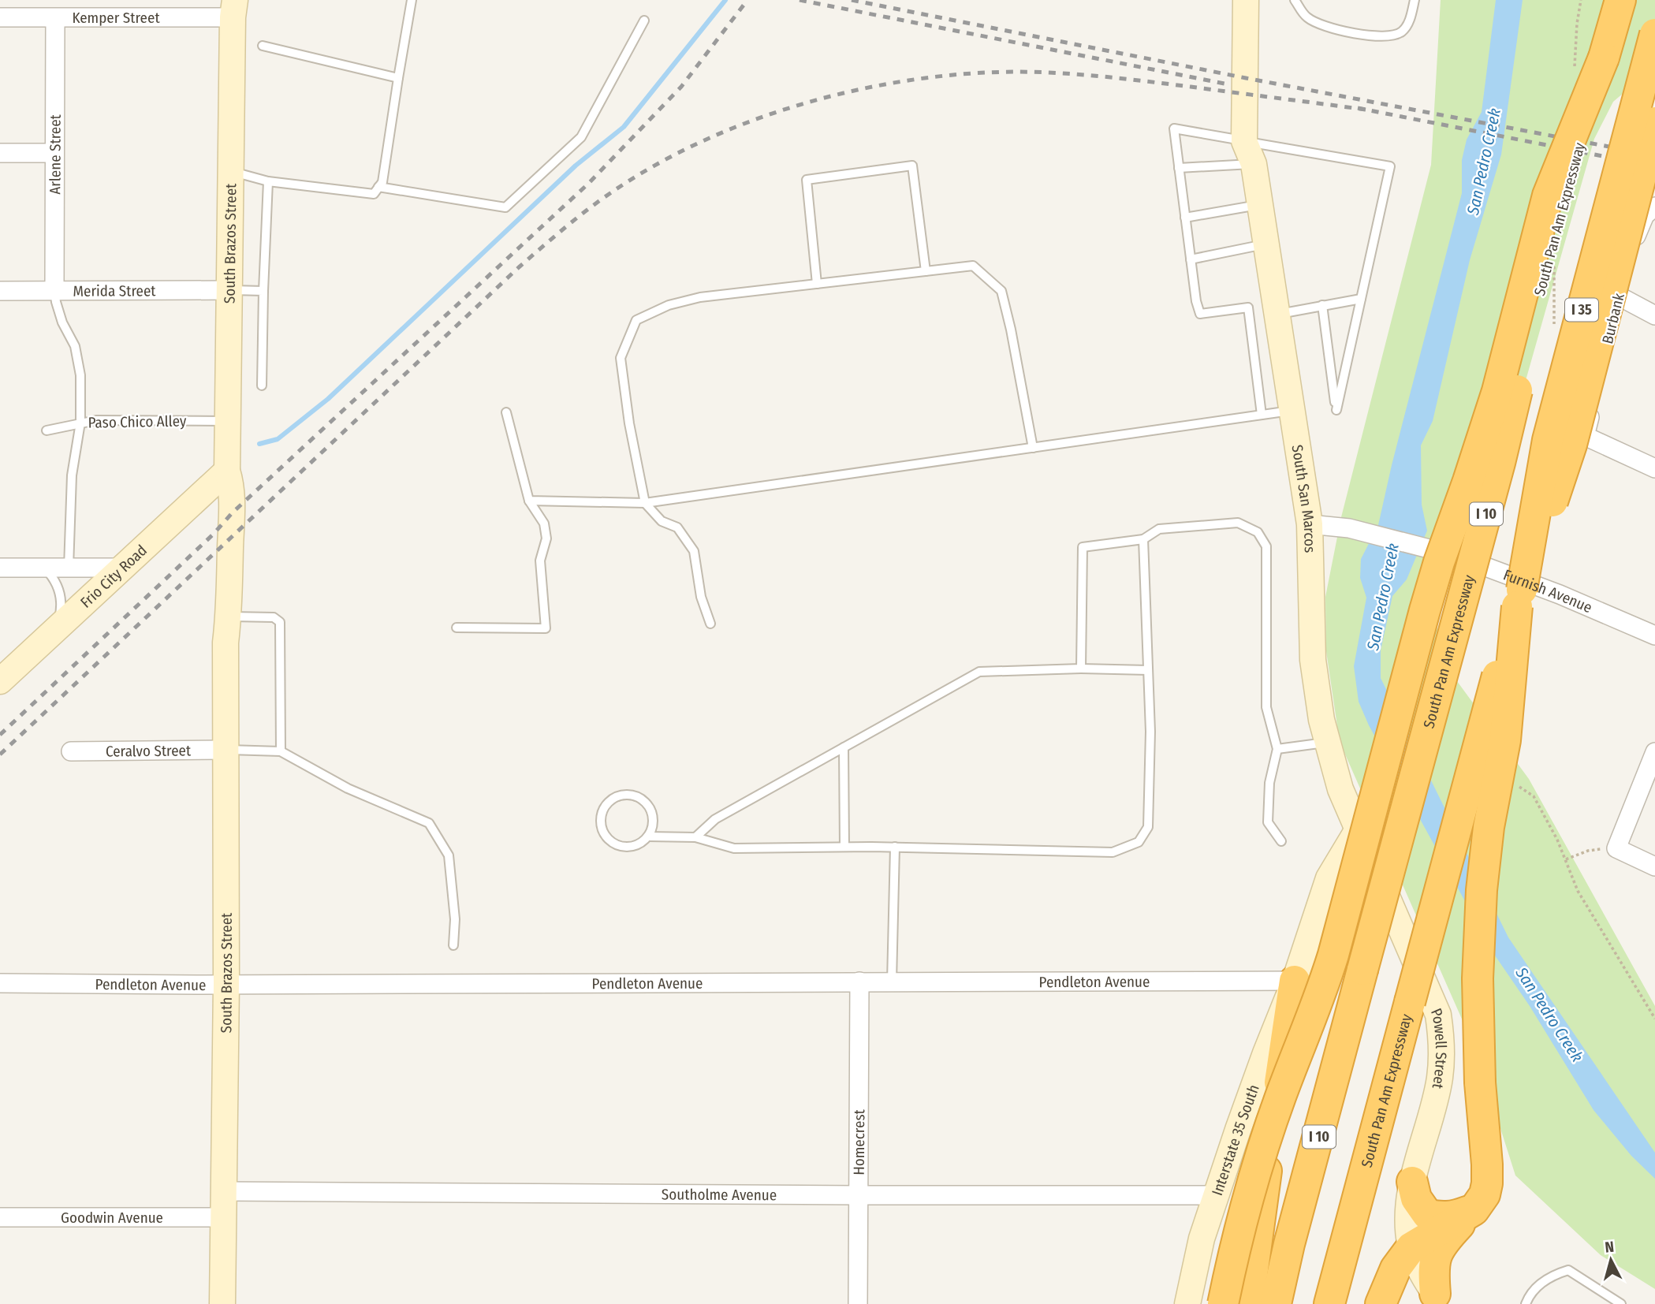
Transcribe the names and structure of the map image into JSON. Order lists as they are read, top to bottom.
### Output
{
  "streets": {
    "highway": ["South Pan Am Expressway", "I 35", "I 10"],
    "street": [
      "Kemper Street",
      "Arlene Street",
      "South Brazos Street",
      "Merida Street",
      "Burbank",
      "South San Marcos",
      "Frio City Road",
      "Furnish Avenue",
      "Ceralvo Street",
      "Pendleton Avenue",
      "Powell Street",
      "Interstate 35 South",
      "Homecrest",
      "Southolme Avenue",
      "Goodwin Avenue"
    ],
    "lane": ["Paso Chico Alley"]
  },
  "crossings": [
    ["Kemper Street", "Arlene Street"],
    ["Kemper Street", "South Brazos Street"],
    ["Arlene Street", "Merida Street"],
    ["South Brazos Street", "Merida Street"],
    ["South Brazos Street", "Paso Chico Alley"],
    ["South Brazos Street", "Frio City Road"],
    ["South Brazos Street", "Ceralvo Street"],
    ["South Brazos Street", "Pendleton Avenue"],
    ["South Brazos Street", "Southolme Avenue"],
    ["South Brazos Street", "Goodwin Avenue"],
    ["South San Marcos", "Furnish Avenue"],
    ["South San Marcos", "Powell Street"],
    ["South San Marcos", "Interstate 35 South"],
    ["Pendleton Avenue", "Interstate 35 South"],
    ["Pendleton Avenue", "Homecrest"],
    ["Powell Street", "Interstate 35 South"],
    ["Interstate 35 South", "Southolme Avenue"],
    ["Homecrest", "Southolme Avenue"]
  ],
  "water": ["San Pedro Creek"],
  "north": "top"
}
